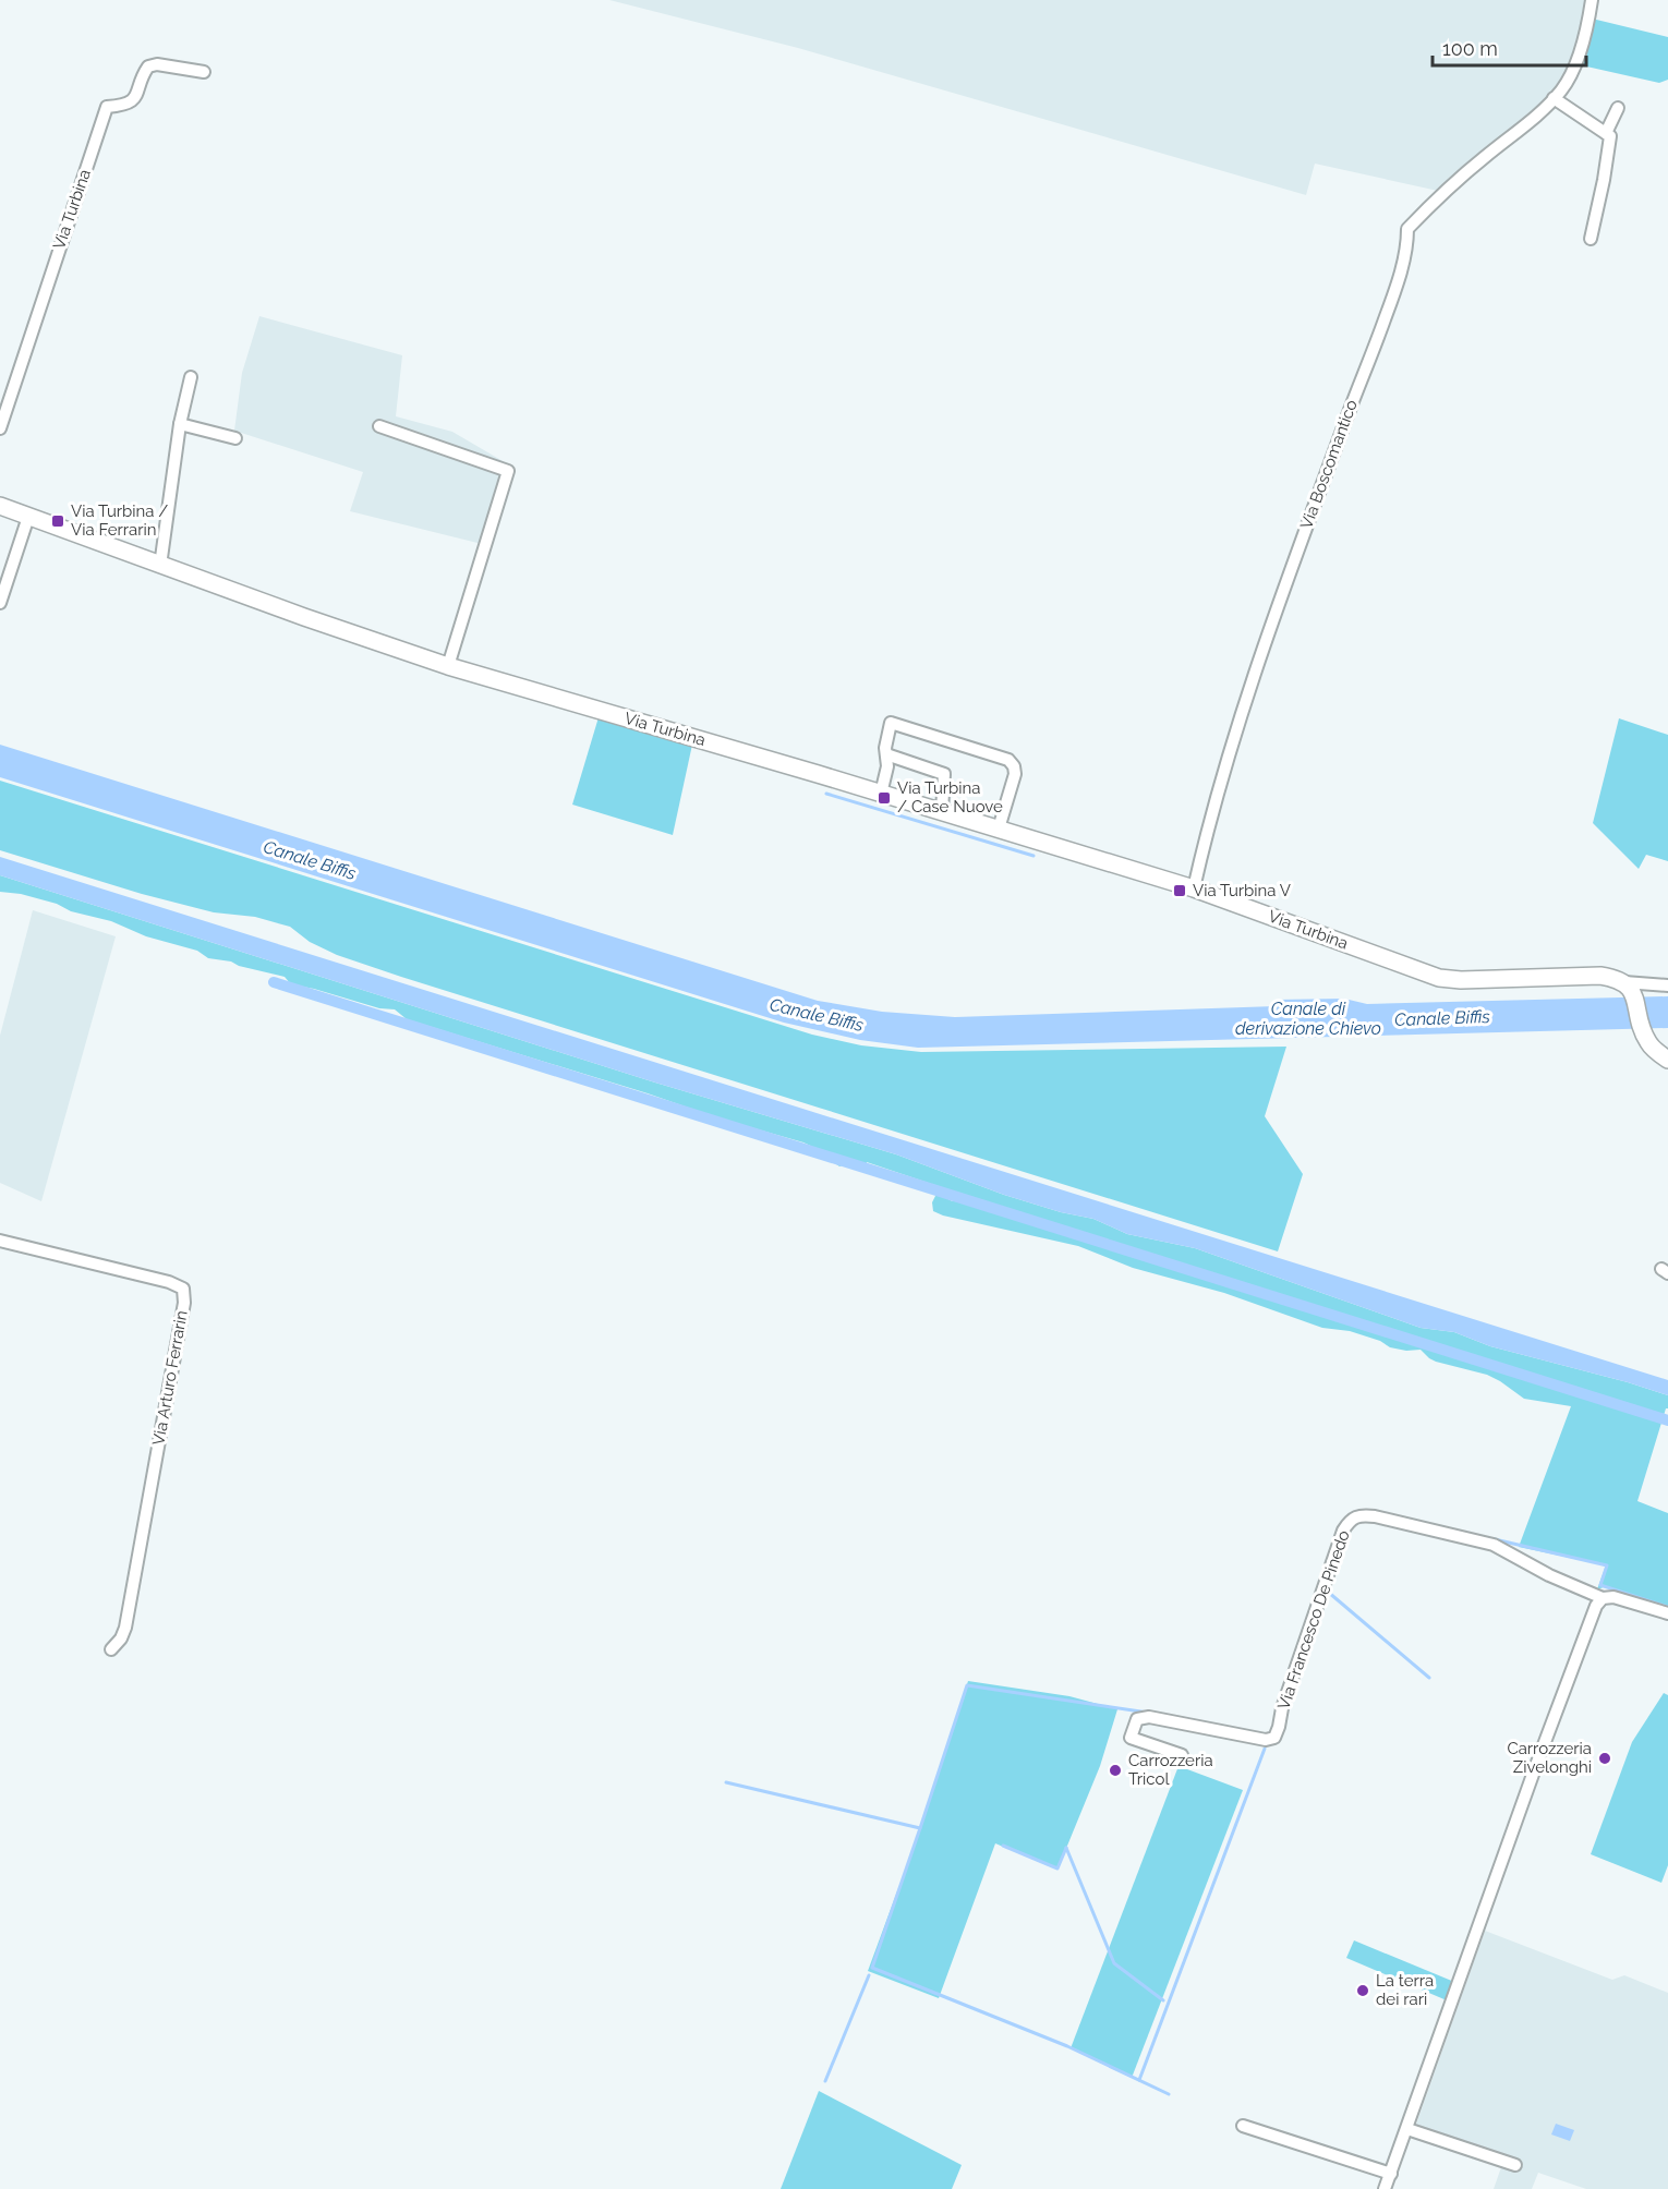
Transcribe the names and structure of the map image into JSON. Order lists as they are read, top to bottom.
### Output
{
  "streets": {
    "street": [
      "Via Turbina",
      "Via Boscomantico",
      "Via Arturo Ferrarin",
      "Via Francesco De Pinedo"
    ]
  },
  "crossings": [
    ["Via Turbina", "Via Boscomantico"]
  ],
  "water": ["Canale Biffis", "Canale di derivazione Chievo"],
  "places": {
    "transit": ["Via Turbina / Via Ferrarin", "Via Turbina / Case Nuove", "Via Turbina V"],
    "other": ["Carrozzeria Zivelonghi", "Carrozzeria Tricol", "La terra dei rari"]
  },
  "scale_bar": "100 m"
}
